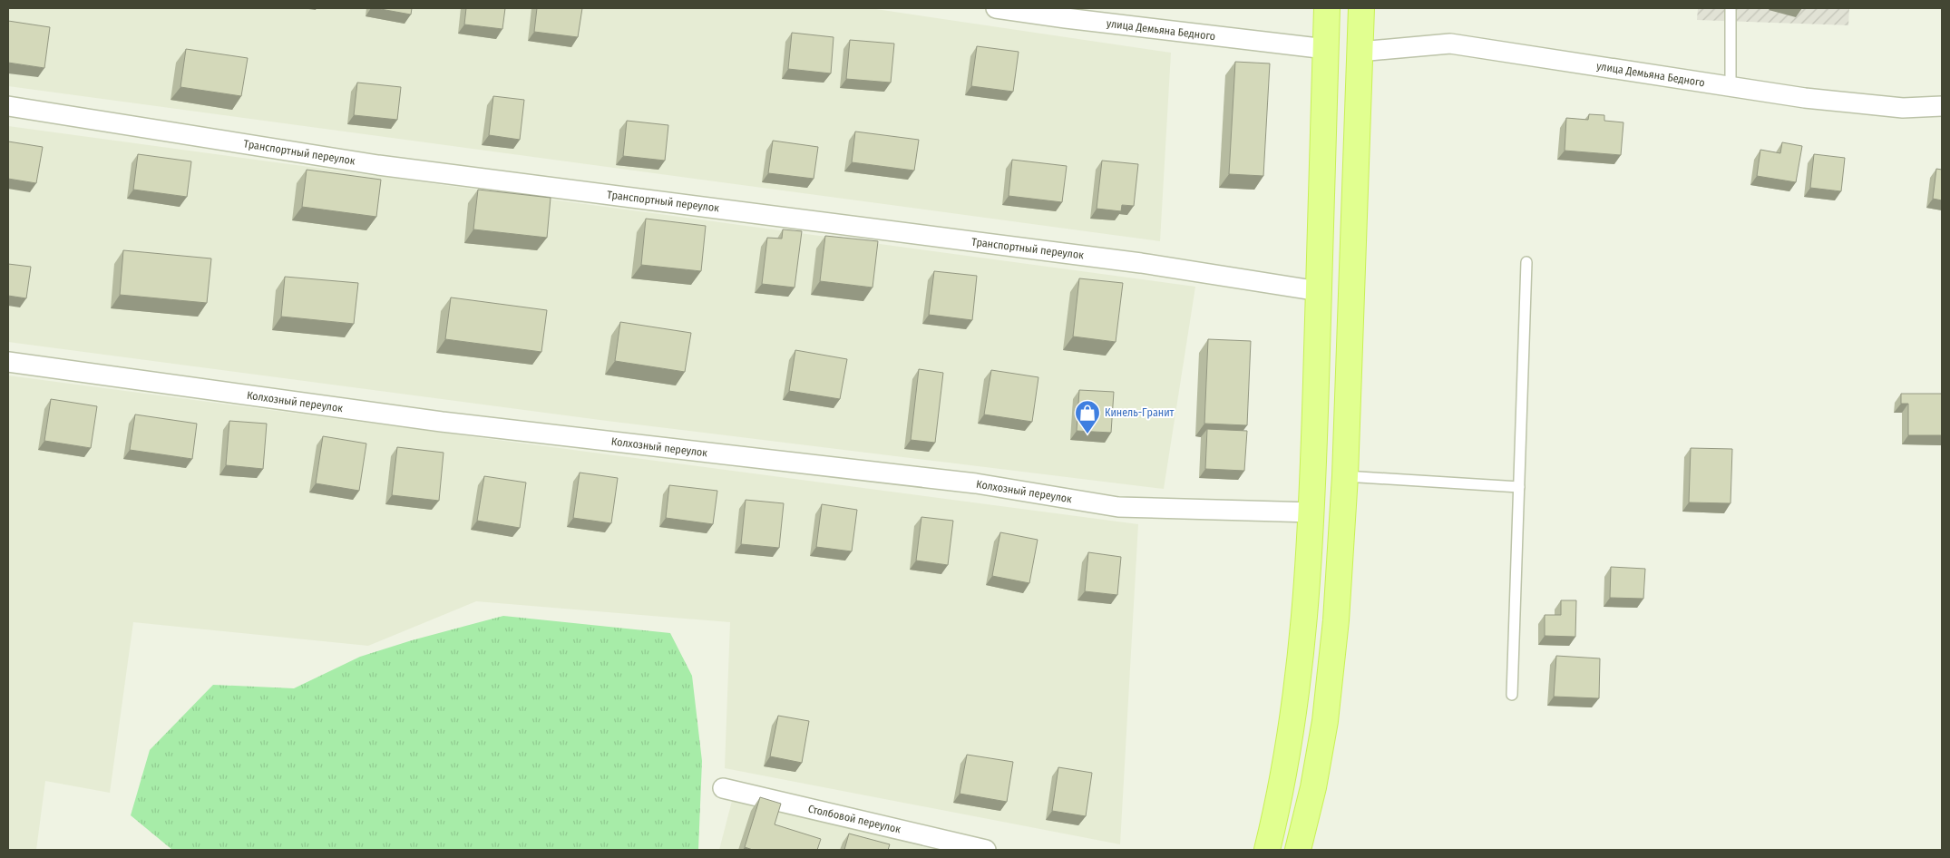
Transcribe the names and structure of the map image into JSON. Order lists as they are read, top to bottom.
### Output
{
  "streets": {
    "street": [
      "улица Демьяна Бедного",
      "Транспортный переулок",
      "Колхозный переулок",
      "Столбовой переулок"
    ]
  },
  "places": {
    "shop": ["Кинель-Гранит"]
  }
}
